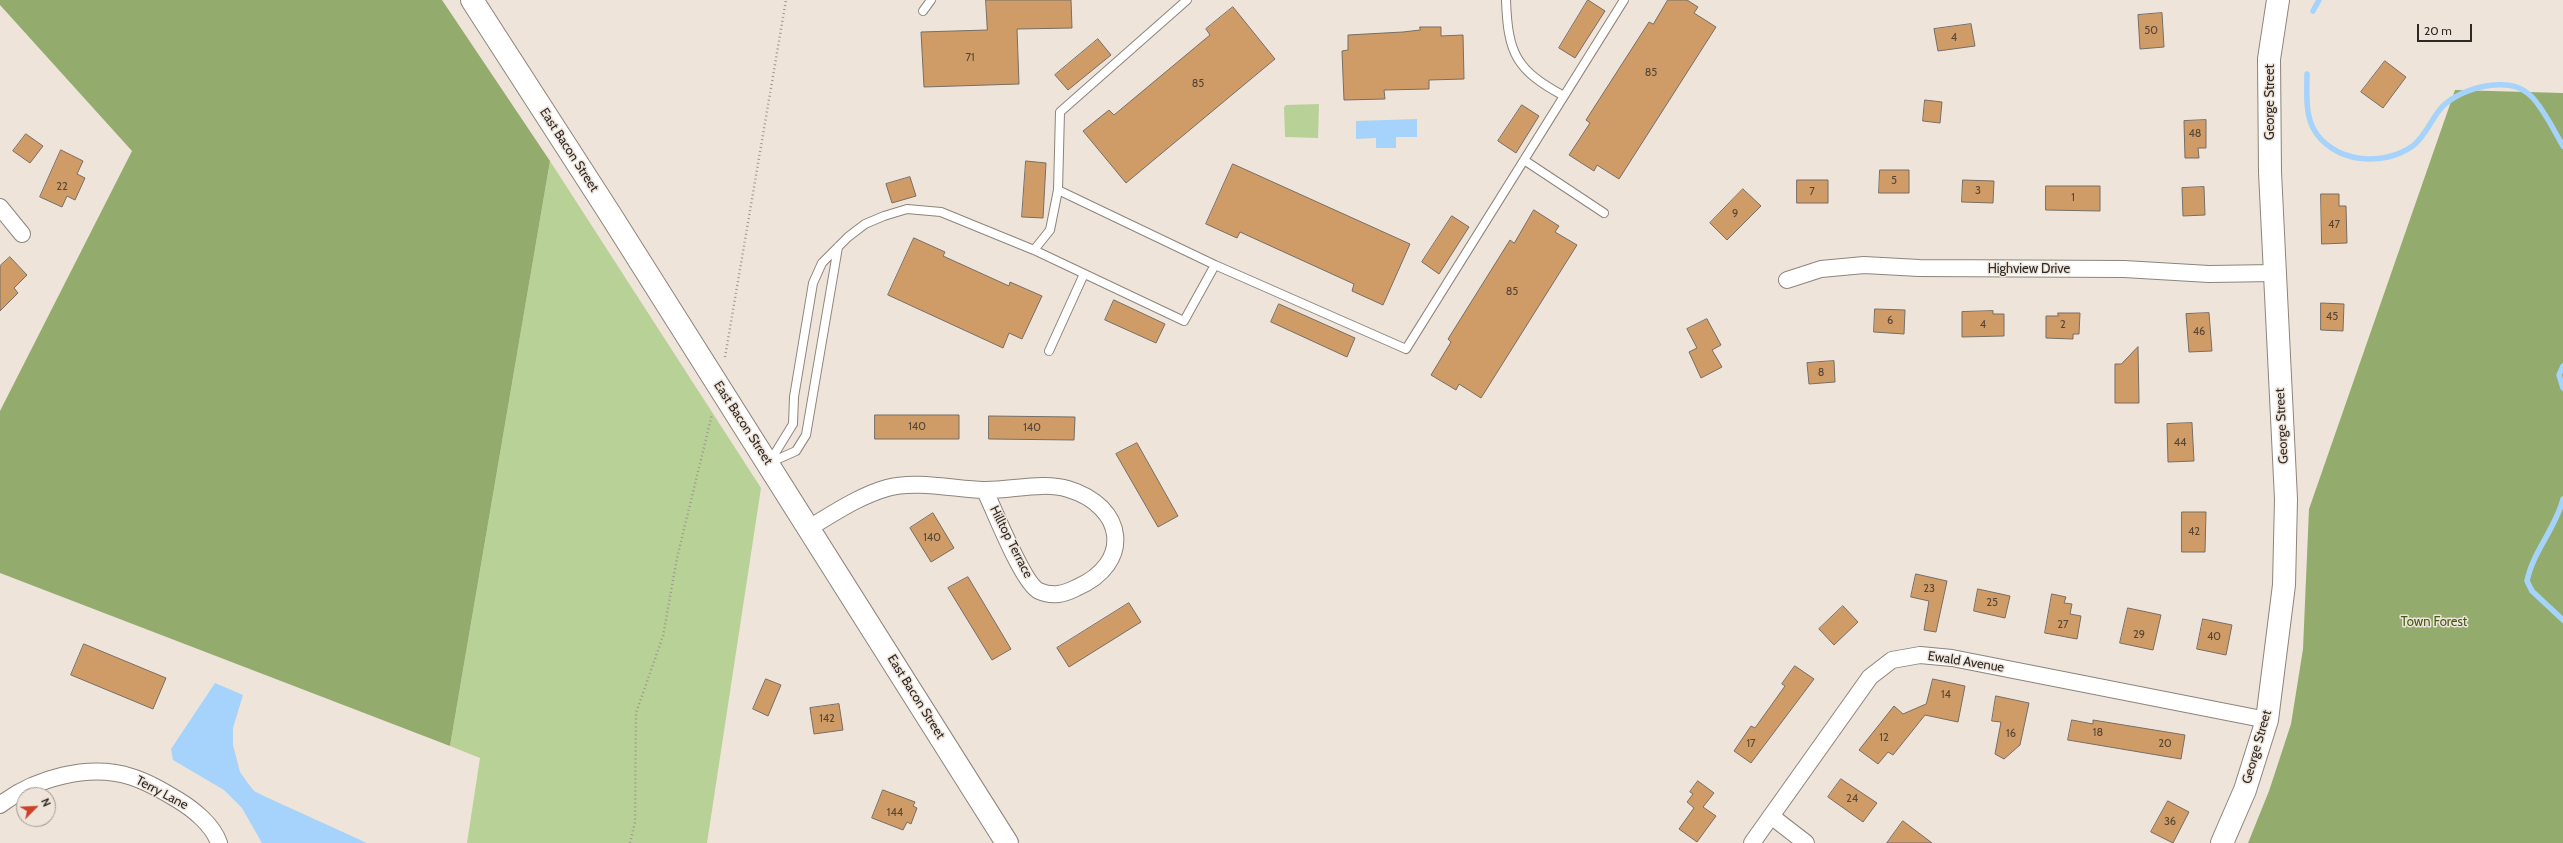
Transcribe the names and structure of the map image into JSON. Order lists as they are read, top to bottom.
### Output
{
  "streets": {
    "main road": ["George Street", "East Bacon Street"],
    "street": [
      "Highview Drive",
      "Hilltop Terrace",
      "Ewald Avenue",
      "Terry Lane"
    ]
  },
  "crossings": [
    ["George Street", "Highview Drive"],
    ["George Street", "Ewald Avenue"],
    ["East Bacon Street", "Hilltop Terrace"]
  ],
  "parks": ["Town Forest"],
  "house_numbers": [
    "50",
    "4",
    "71",
    "85",
    "85",
    "48",
    "5",
    "22",
    "3",
    "7",
    "1",
    "9",
    "47",
    "85",
    "45",
    "6",
    "4",
    "2",
    "46",
    "8",
    "140",
    "140",
    "44",
    "42",
    "140",
    "23",
    "25",
    "27",
    "29",
    "40",
    "14",
    "142",
    "18",
    "16",
    "12",
    "17",
    "20",
    "24",
    "144",
    "36"
  ],
  "scale_bar": "20 m",
  "north": "top right"
}
